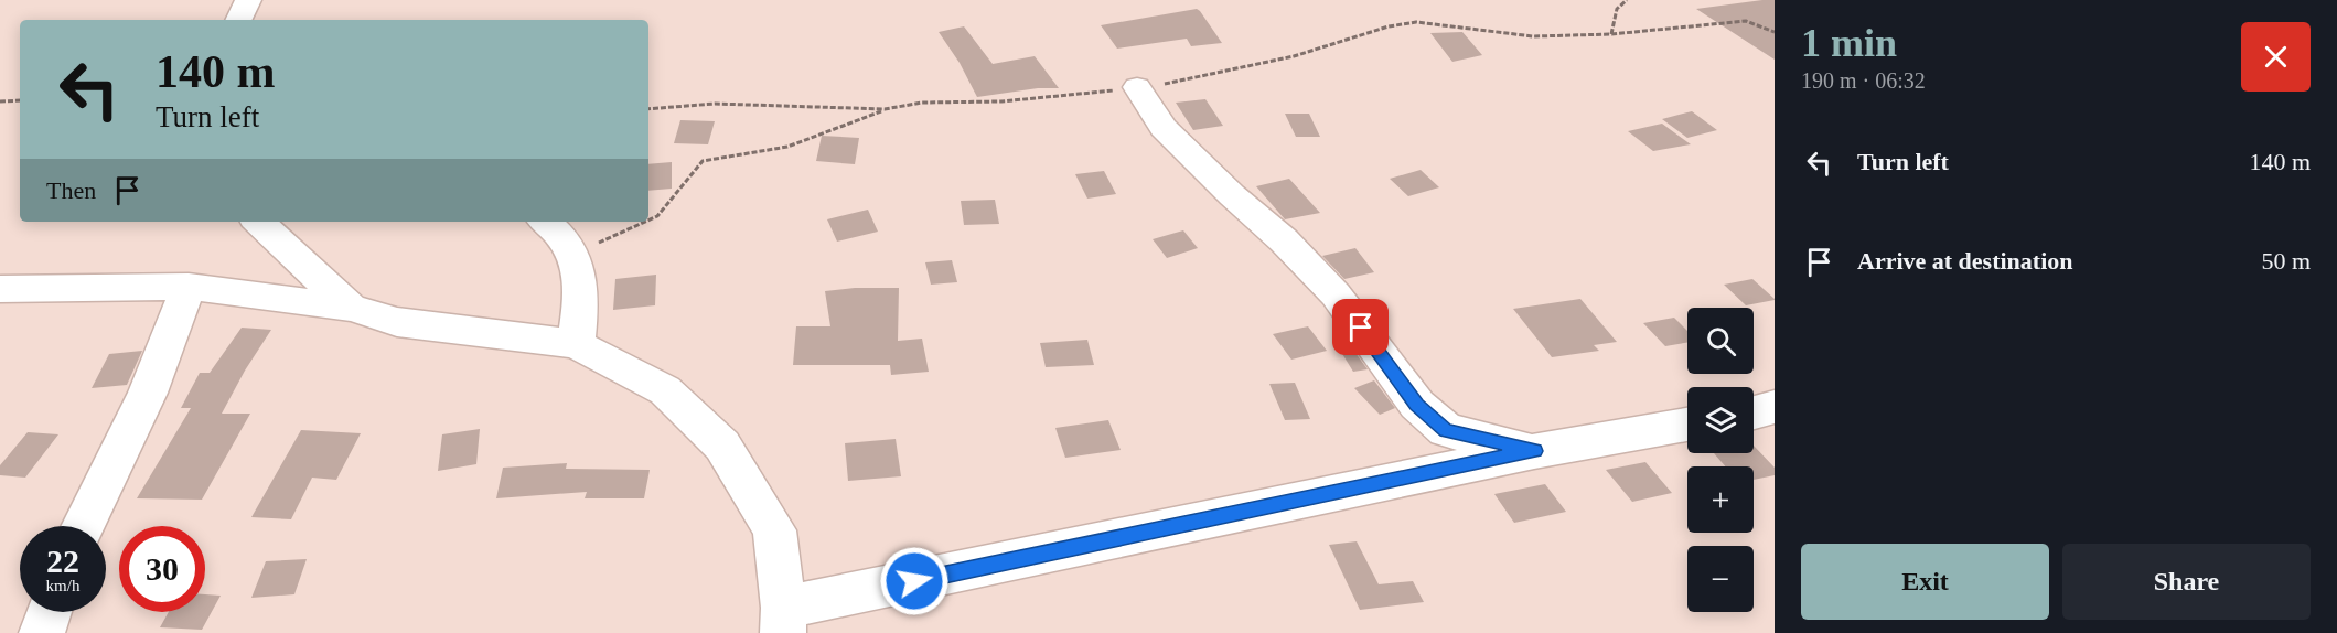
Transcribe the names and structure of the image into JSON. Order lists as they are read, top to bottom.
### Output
{
  "page": {
    "heading": ["1 min", "190 m · 06:32"],
    "turn": ["140 m", "Turn left"],
    "list": [
      {
        "name": "Turn left",
        "value": "140 m"
      },
      {
        "name": "Arrive at destination",
        "value": "50 m"
      }
    ],
    "then": "Then",
    "map_buttons": ["+", "−"],
    "speed": "22 km/h",
    "limit": "30",
    "buttons": ["Exit", "Share"]
  }
}
